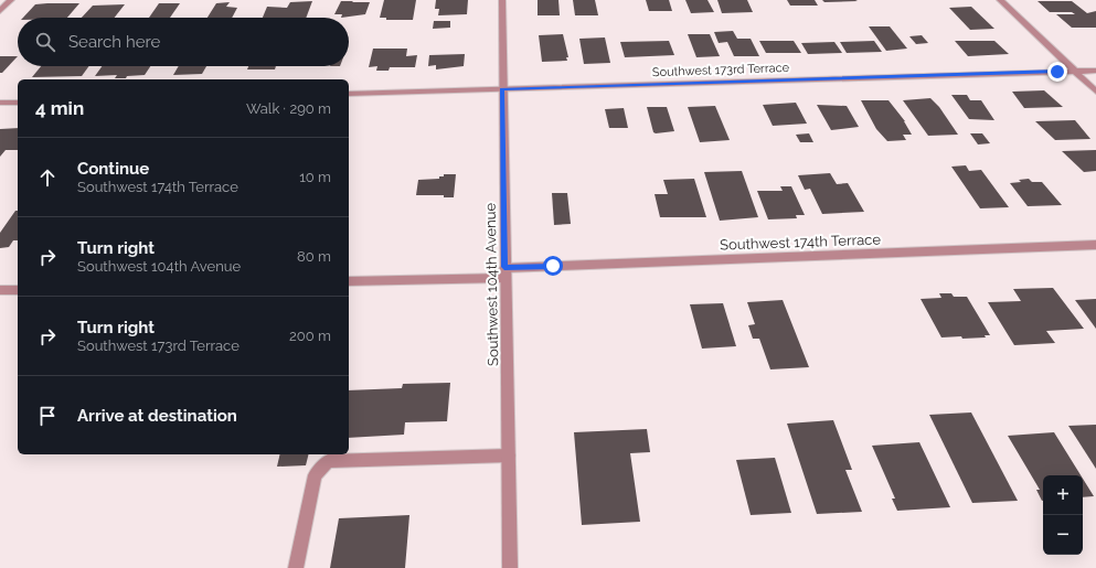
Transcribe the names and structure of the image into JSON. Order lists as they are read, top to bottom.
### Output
{
  "streets": {
    "street": ["Southwest 173rd Terrace", "Southwest 174th Terrace", "Southwest 104th Avenue"]
  },
  "crossings": [
    ["Southwest 173rd Terrace", "Southwest 104th Avenue"],
    ["Southwest 174th Terrace", "Southwest 104th Avenue"]
  ],
  "page": {
    "search": "Search here",
    "heading": ["4 min", "Walk · 290 m"],
    "list": [
      ["Continue", "Southwest 174th Terrace", "10 m"],
      ["Turn right", "Southwest 104th Avenue", "80 m"],
      ["Turn right", "Southwest 173rd Terrace", "200 m"],
      "Arrive at destination"
    ],
    "map_buttons": ["+", "−"]
  }
}
